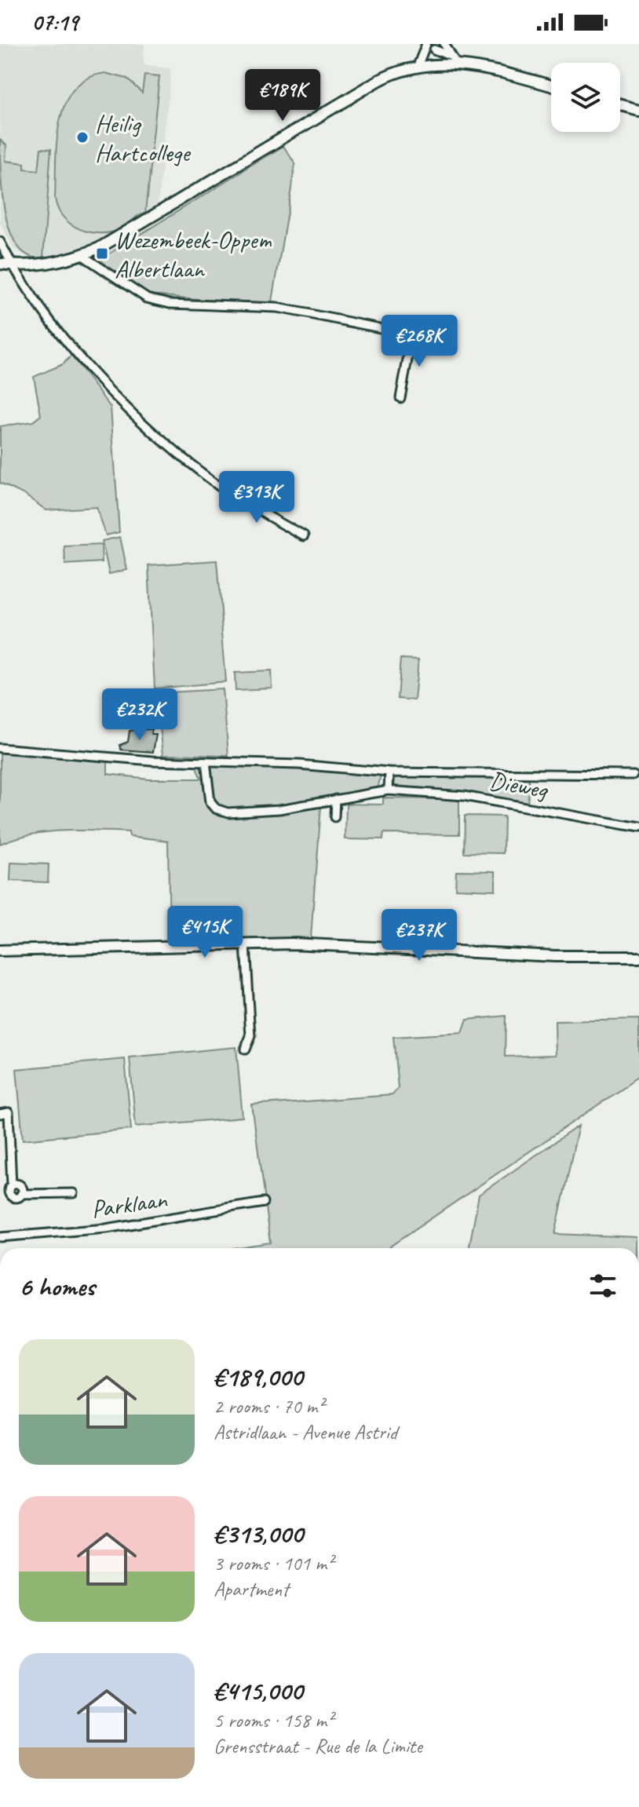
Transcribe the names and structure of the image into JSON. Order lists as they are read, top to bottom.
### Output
{
  "streets": {
    "street": ["Dieweg", "Parklaan"]
  },
  "places": {
    "other": ["Heilig Hartcollege"],
    "transit": ["Wezembeek-Oppem Albertlaan"]
  },
  "page": {
    "status": "07:19",
    "price": [
      "€189K",
      "€268K",
      "€313K",
      "€232K",
      "€415K",
      "€237K"
    ],
    "heading": "6 homes",
    "list": [
      {
        "name": "€189,000",
        "note": "2 rooms · 70 m² · Astridlaan - Avenue Astrid"
      },
      {
        "name": "€313,000",
        "note": "3 rooms · 101 m² · Apartment"
      },
      {
        "name": "€415,000",
        "note": "5 rooms · 158 m² · Grensstraat - Rue de la Limite"
      }
    ]
  }
}
